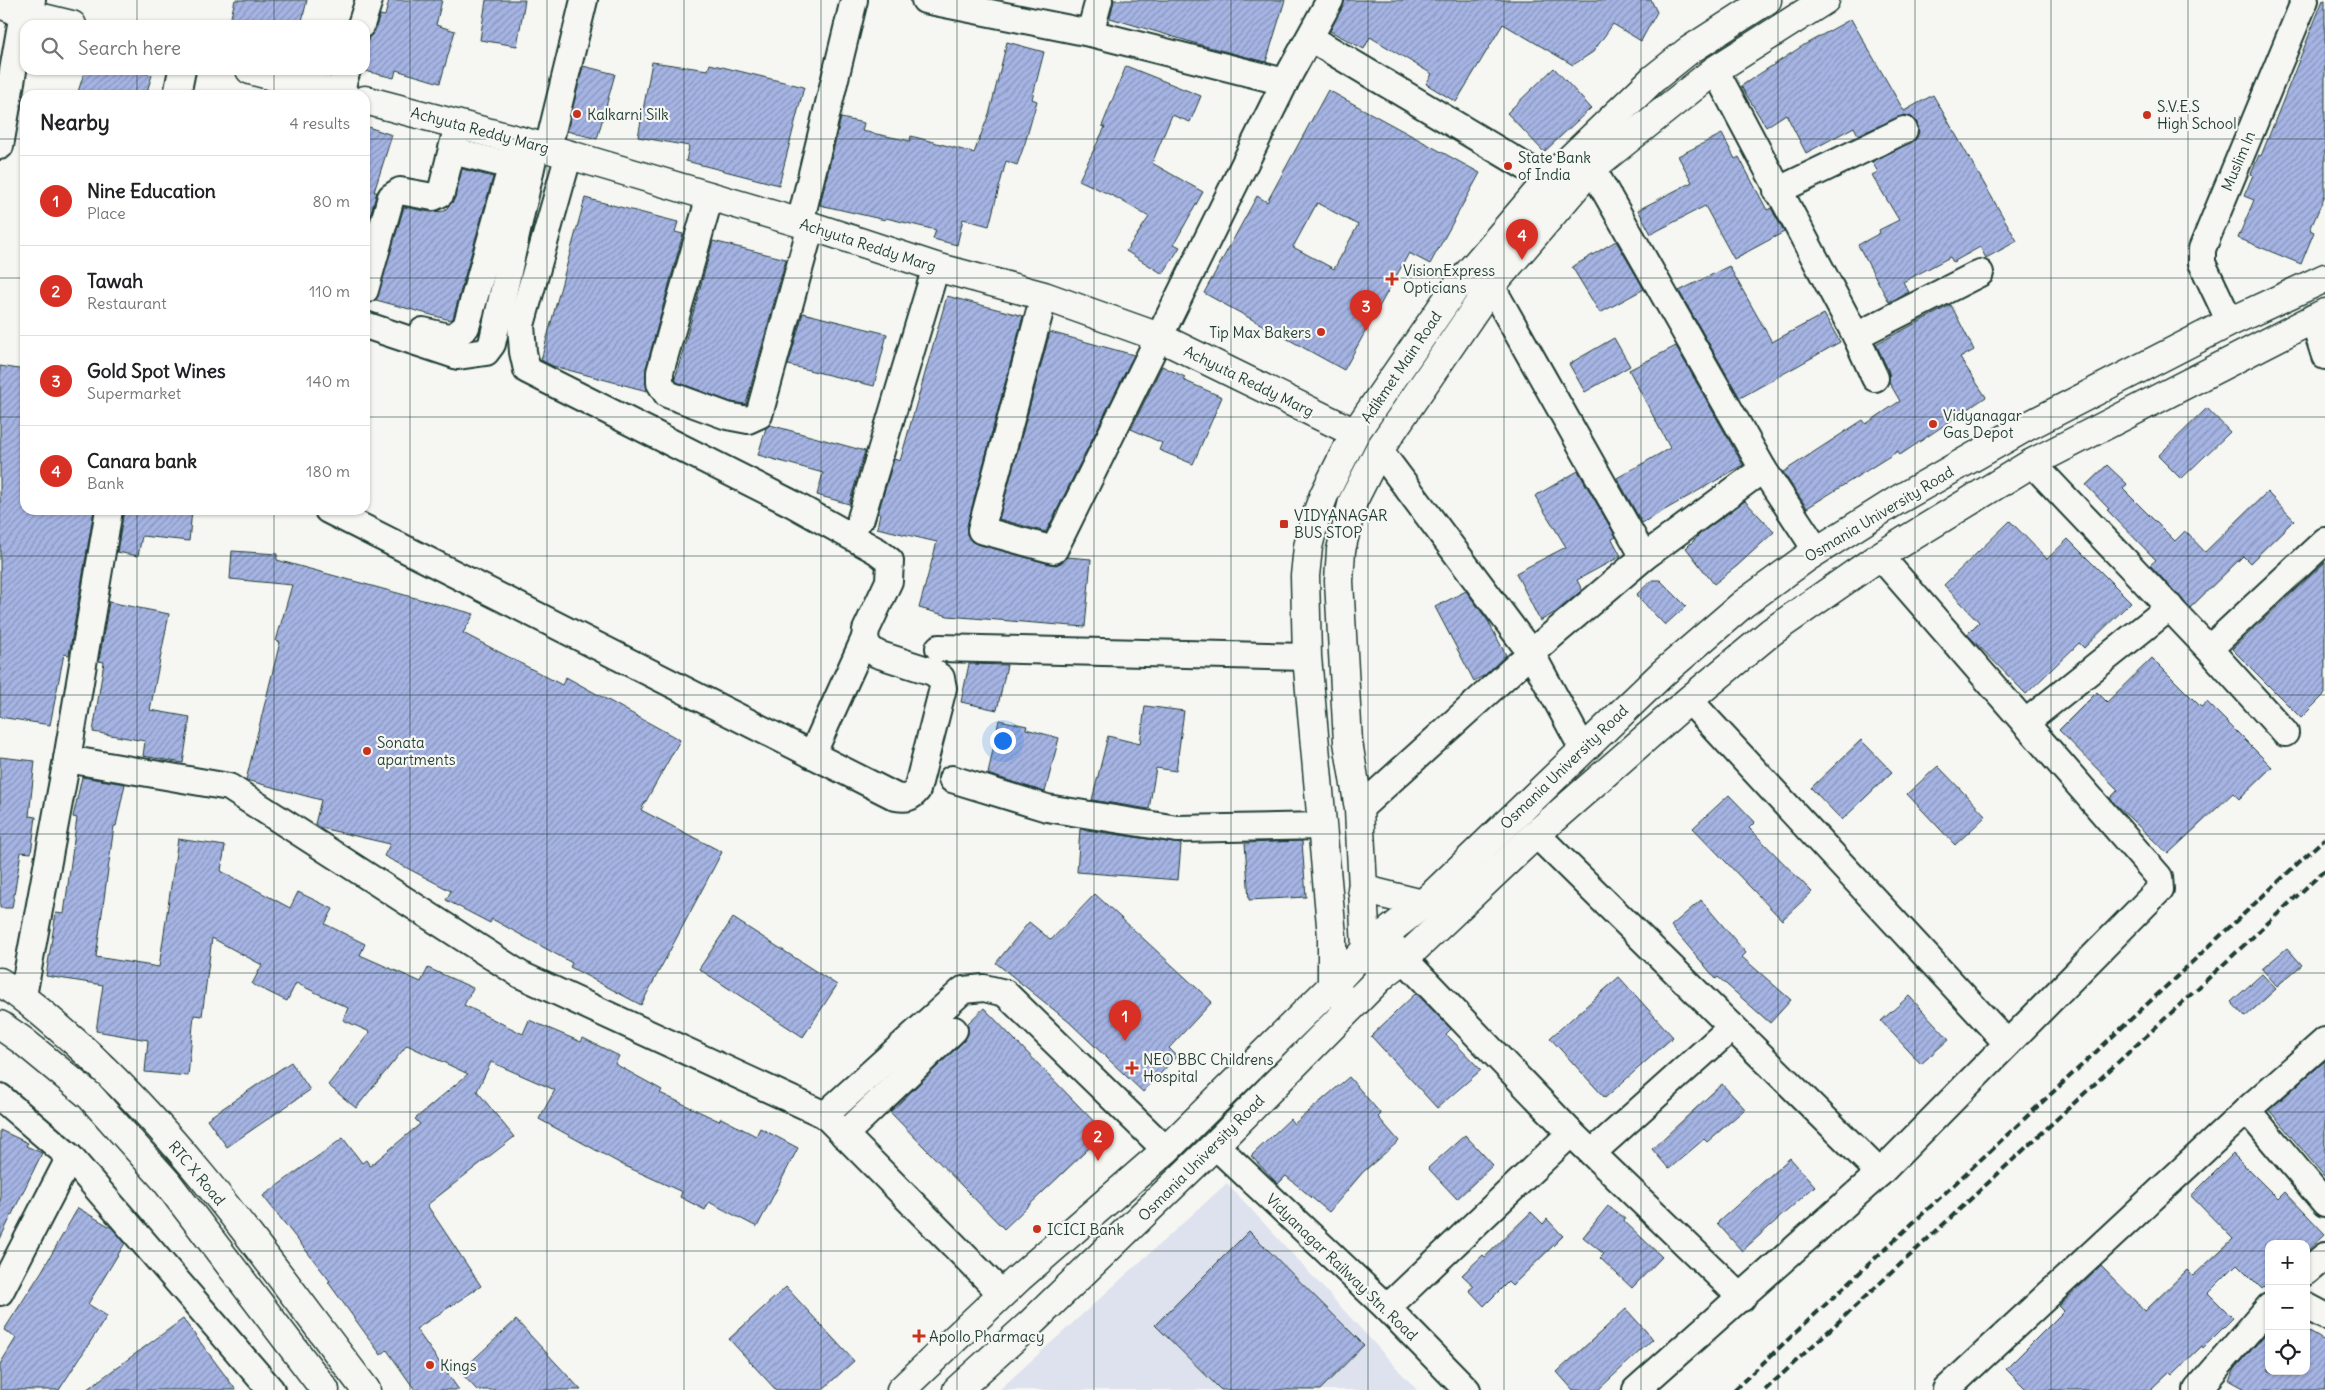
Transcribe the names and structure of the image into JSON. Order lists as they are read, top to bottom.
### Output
{
  "streets": {
    "main road": [
      "Achyuta Reddy Marg",
      "Adikmet Main Road",
      "Osmania University Road",
      "RTC X Road"
    ],
    "street": ["Muslim ln", "Vidyanagar Railway Stn. Road"]
  },
  "crossings": [
    ["Achyuta Reddy Marg", "Adikmet Main Road"],
    ["Muslim ln", "Osmania University Road"],
    ["Adikmet Main Road", "Osmania University Road"],
    ["Osmania University Road", "Vidyanagar Railway Stn. Road"]
  ],
  "places": {
    "other": [
      "Kalkarni Silk",
      "S.V.E.S High School",
      "State Bank of India",
      "Tip Max Bakers",
      "Vidyanagar Gas Depot",
      "Sonata apartments",
      "ICICI Bank",
      "Kings"
    ],
    "health": ["VisionExpress Opticians", "NEO BBC Childrens Hospital", "Apollo Pharmacy"],
    "transit": ["VIDYANAGAR BUS STOP"]
  },
  "page": {
    "search": "Search here",
    "heading": ["Nearby", "4 results"],
    "list": [
      {
        "mark": "1",
        "name": "Nine Education",
        "note": "Place",
        "value": "80 m"
      },
      {
        "mark": "2",
        "name": "Tawah",
        "note": "Restaurant",
        "value": "110 m"
      },
      {
        "mark": "3",
        "name": "Gold Spot Wines",
        "note": "Supermarket",
        "value": "140 m"
      },
      {
        "mark": "4",
        "name": "Canara bank",
        "note": "Bank",
        "value": "180 m"
      }
    ],
    "pins": [
      "4",
      "3",
      "1",
      "2"
    ],
    "map_buttons": ["+", "−"]
  }
}
